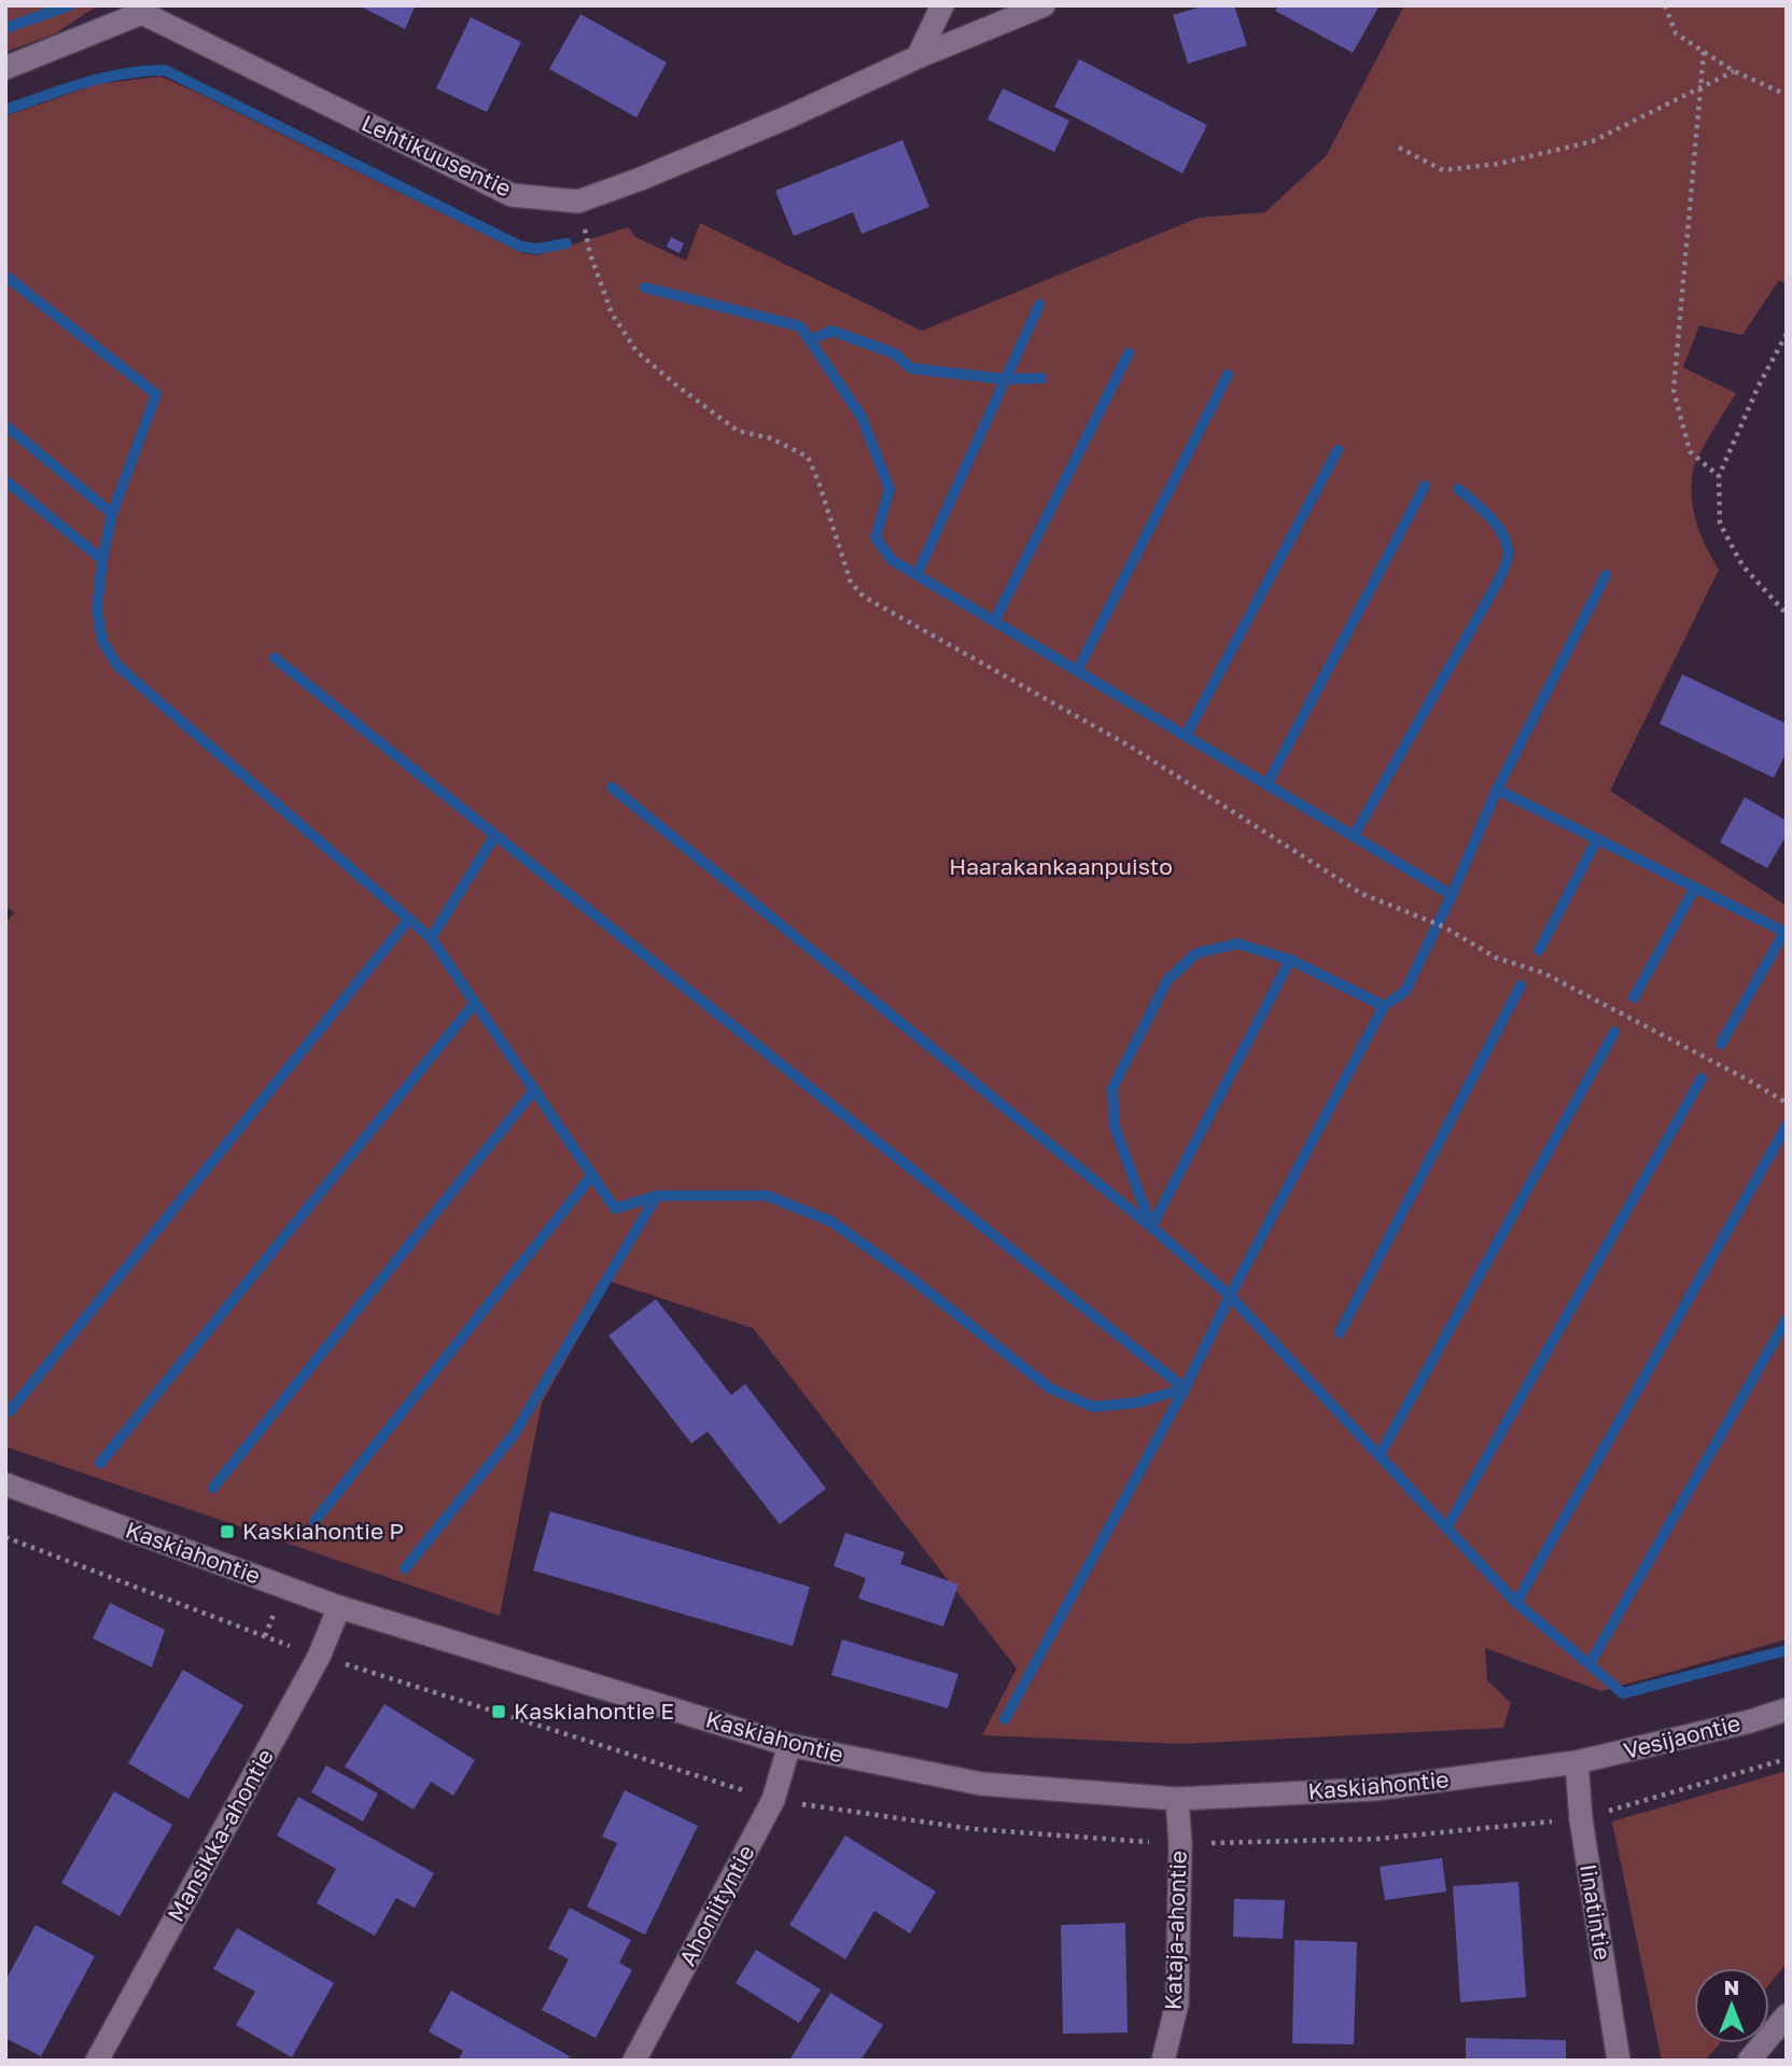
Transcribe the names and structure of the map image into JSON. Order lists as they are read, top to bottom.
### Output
{
  "streets": {
    "street": [
      "Lehtikuusentie",
      "Kaskiahontie",
      "Vesijaontie",
      "Mansikka-ahontie",
      "Ahoniityntie",
      "Iinatintie",
      "Kataja-ahontie"
    ]
  },
  "crossings": [
    ["Kaskiahontie", "Vesijaontie"],
    ["Kaskiahontie", "Mansikka-ahontie"],
    ["Kaskiahontie", "Ahoniityntie"],
    ["Kaskiahontie", "Iinatintie"],
    ["Kaskiahontie", "Kataja-ahontie"],
    ["Vesijaontie", "Iinatintie"]
  ],
  "parks": ["Haarakankaanpuisto"],
  "places": {
    "transit": ["Kaskiahontie P", "Kaskiahontie E"]
  },
  "north": "top"
}
